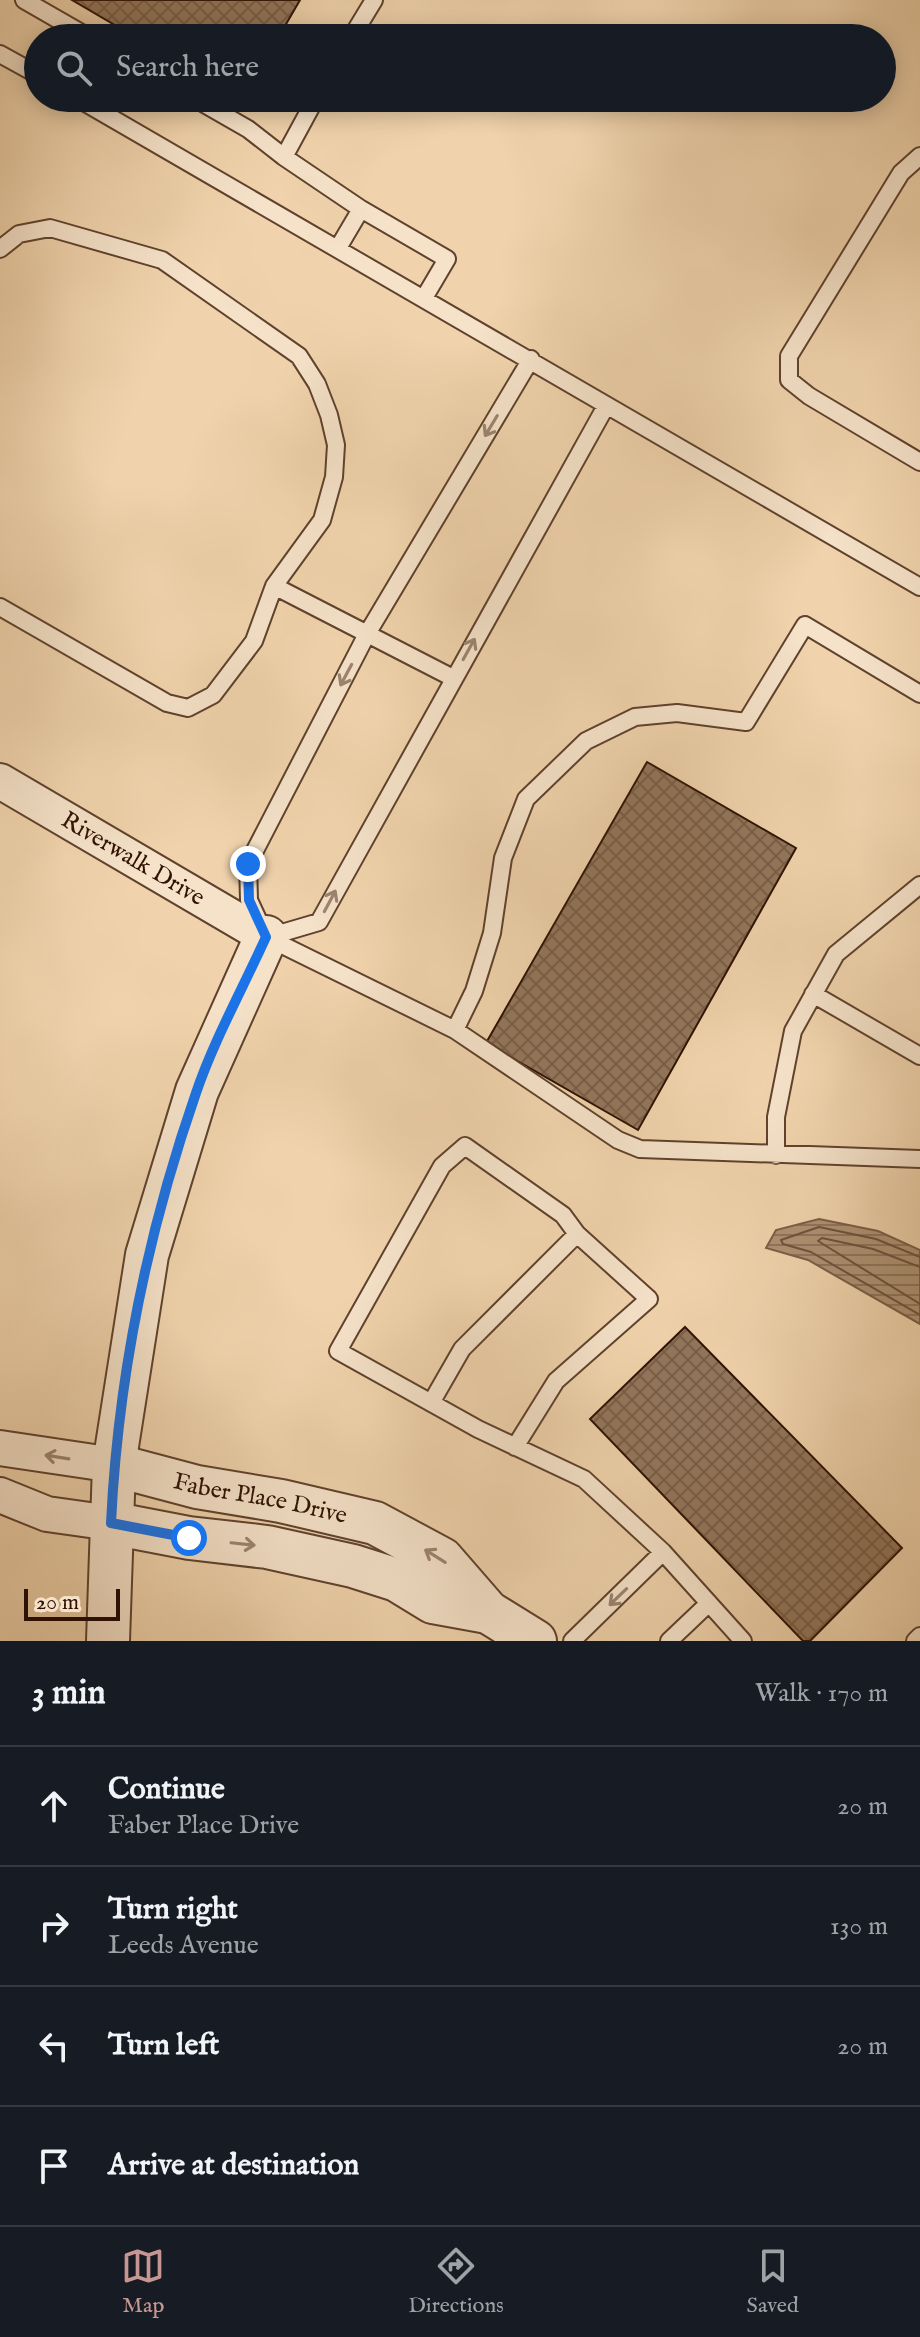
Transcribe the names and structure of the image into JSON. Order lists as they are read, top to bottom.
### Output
{
  "streets": {
    "street": ["Riverwalk Drive", "Faber Place Drive"]
  },
  "scale_bar": "20 m",
  "page": {
    "search": "Search here",
    "scale": "20 m",
    "heading": ["3 min", "Walk · 170 m"],
    "list": [
      ["Continue", "Faber Place Drive", "20 m"],
      ["Turn right", "Leeds Avenue", "130 m"],
      ["Turn left", "20 m"],
      "Arrive at destination"
    ],
    "nav": ["Map", "Directions", "Saved"]
  }
}
